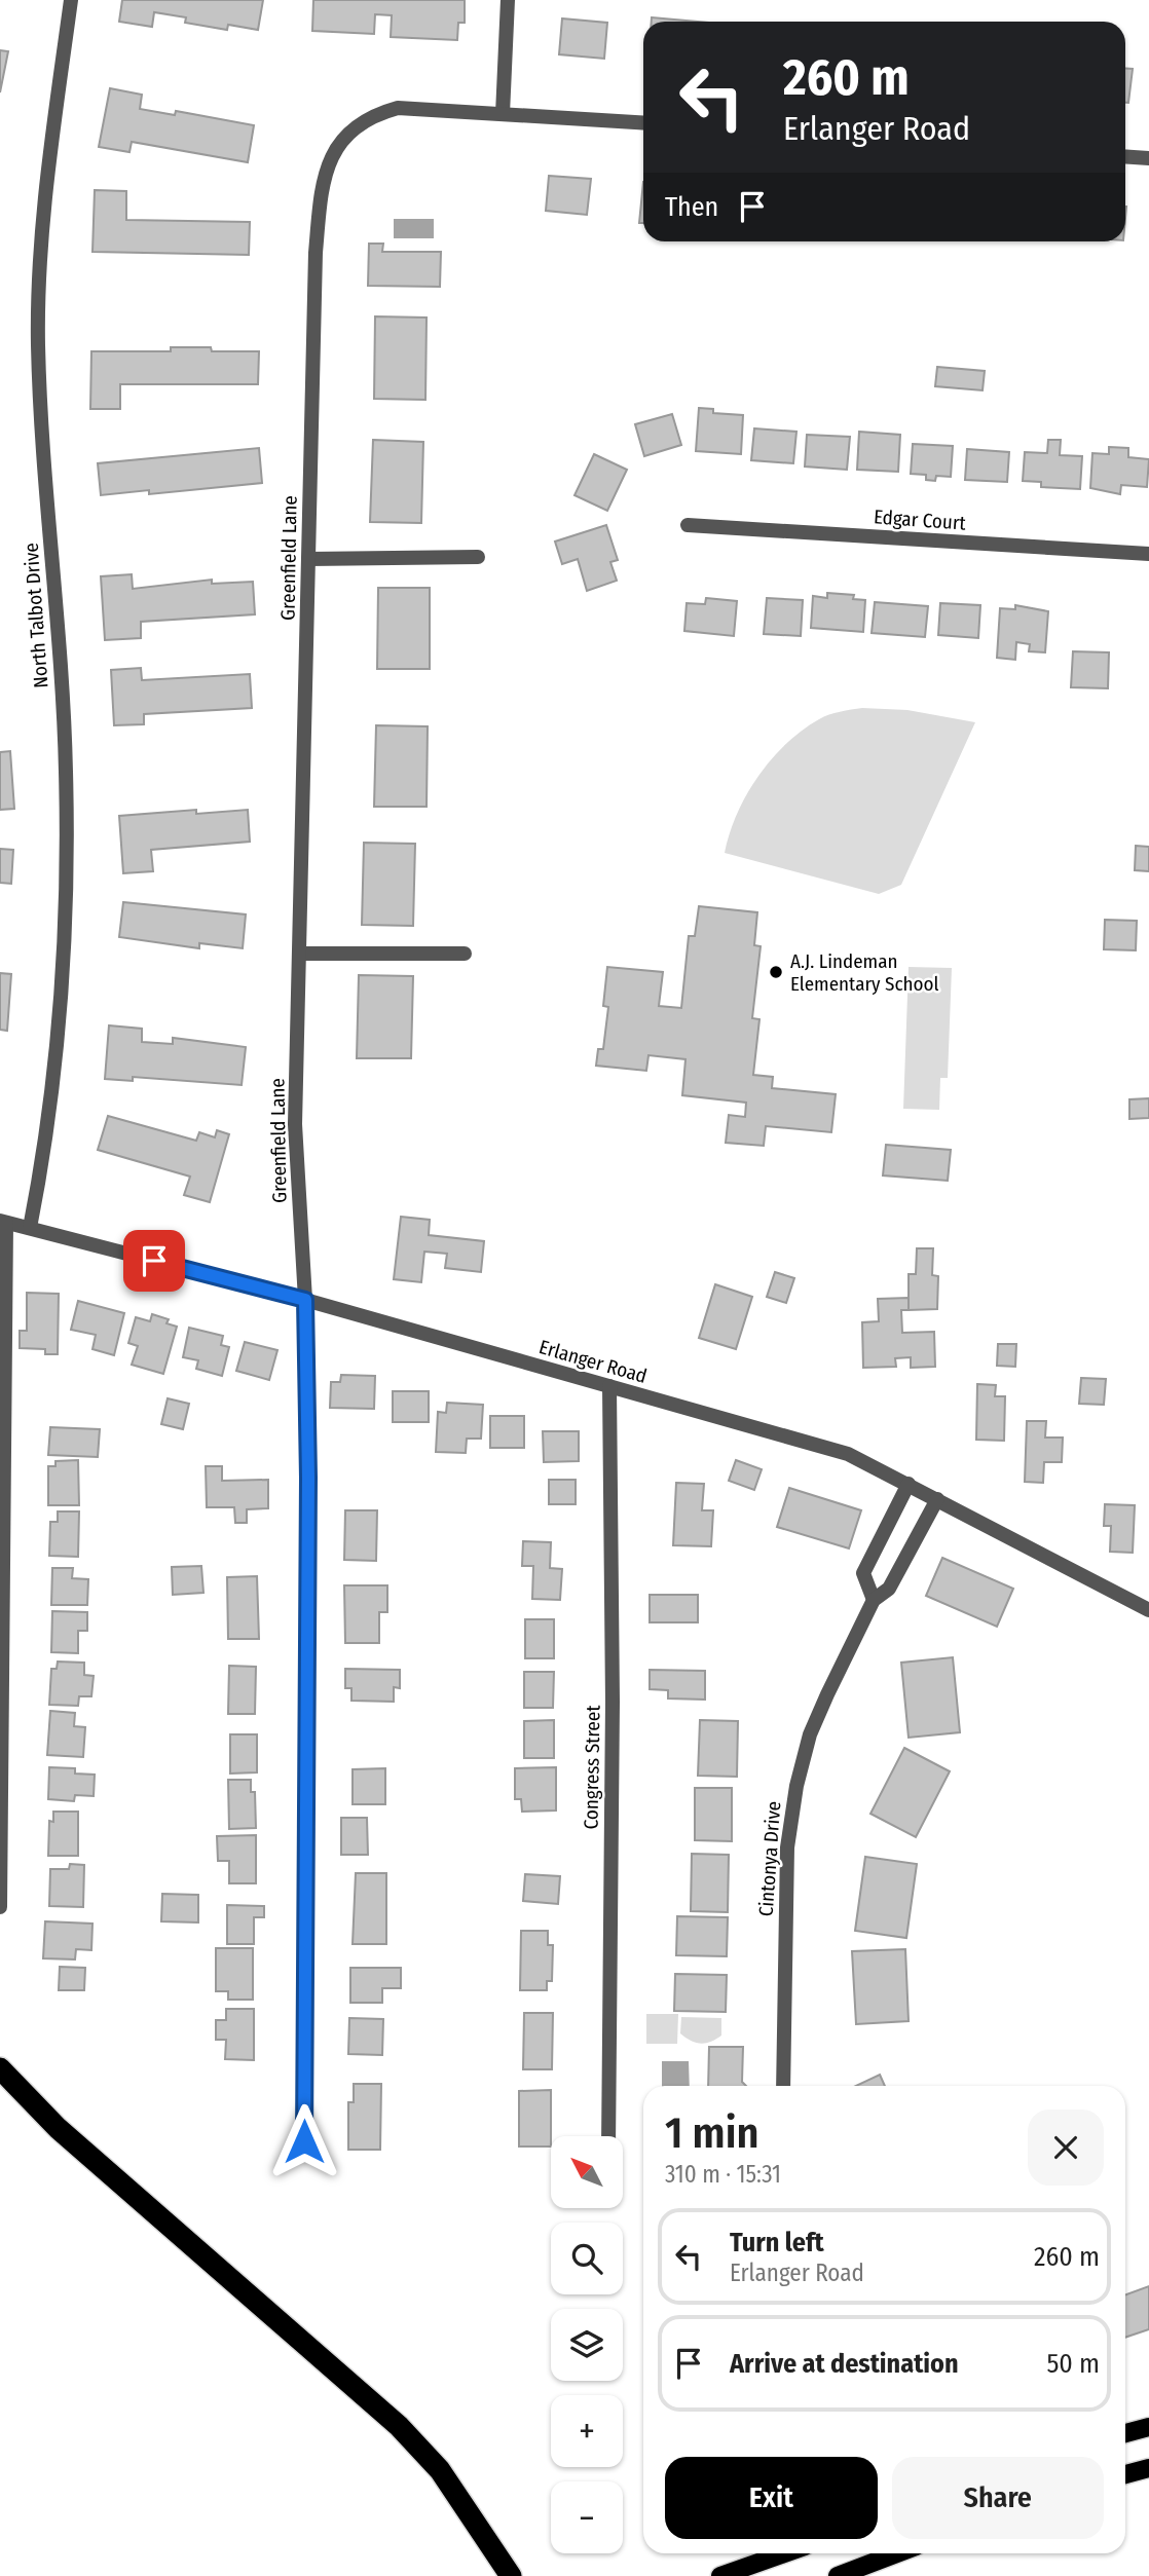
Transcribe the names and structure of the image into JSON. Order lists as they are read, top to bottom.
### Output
{
  "streets": {
    "street": [
      "Edgar Court",
      "Greenfield Lane",
      "North Talbot Drive",
      "Erlanger Road",
      "Congress Street",
      "Cintonya Drive"
    ]
  },
  "crossings": [
    ["Greenfield Lane", "Erlanger Road"],
    ["North Talbot Drive", "Erlanger Road"],
    ["Erlanger Road", "Congress Street"],
    ["Erlanger Road", "Cintonya Drive"]
  ],
  "places": ["A.J. Lindeman Elementary School"],
  "north": "top left",
  "page": {
    "turn": ["260 m", "Erlanger Road"],
    "then": "Then",
    "heading": ["1 min", "310 m · 15:31"],
    "map_buttons": ["+", "−"],
    "list": [
      {
        "name": "Turn left",
        "note": "Erlanger Road",
        "value": "260 m"
      },
      {
        "name": "Arrive at destination",
        "value": "50 m"
      }
    ],
    "buttons": ["Exit", "Share"]
  }
}
